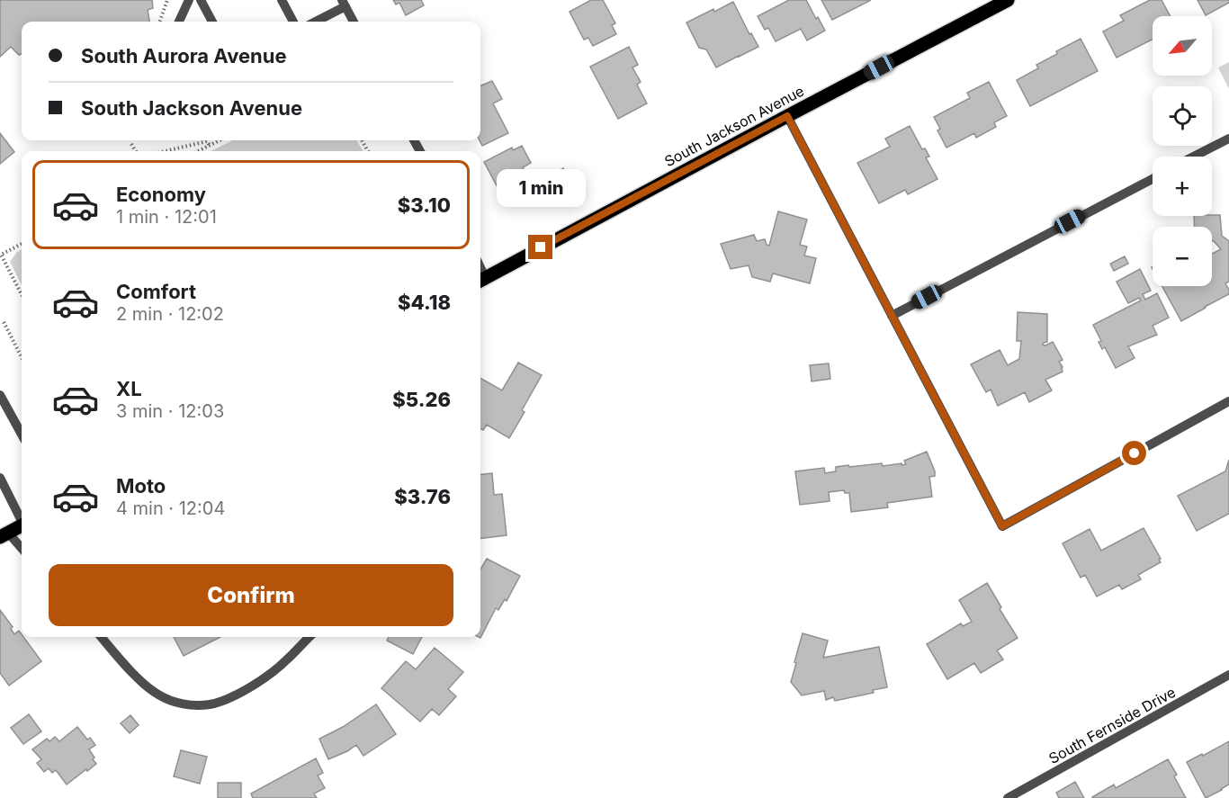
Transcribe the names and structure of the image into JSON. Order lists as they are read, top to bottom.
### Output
{
  "streets": {
    "main road": ["South Jackson Avenue"],
    "street": ["South Fernside Drive"]
  },
  "north": "bottom left",
  "page": {
    "map_buttons": ["+", "−"],
    "banner": ["South Aurora Avenue", "South Jackson Avenue"],
    "list": [
      {
        "name": "Economy",
        "note": "1 min · 12:01",
        "value": "$3.10"
      },
      {
        "name": "Comfort",
        "note": "2 min · 12:02",
        "value": "$4.18"
      },
      {
        "name": "XL",
        "note": "3 min · 12:03",
        "value": "$5.26"
      },
      {
        "name": "Moto",
        "note": "4 min · 12:04",
        "value": "$3.76"
      }
    ],
    "bubble": "1 min",
    "buttons": "Confirm"
  }
}
